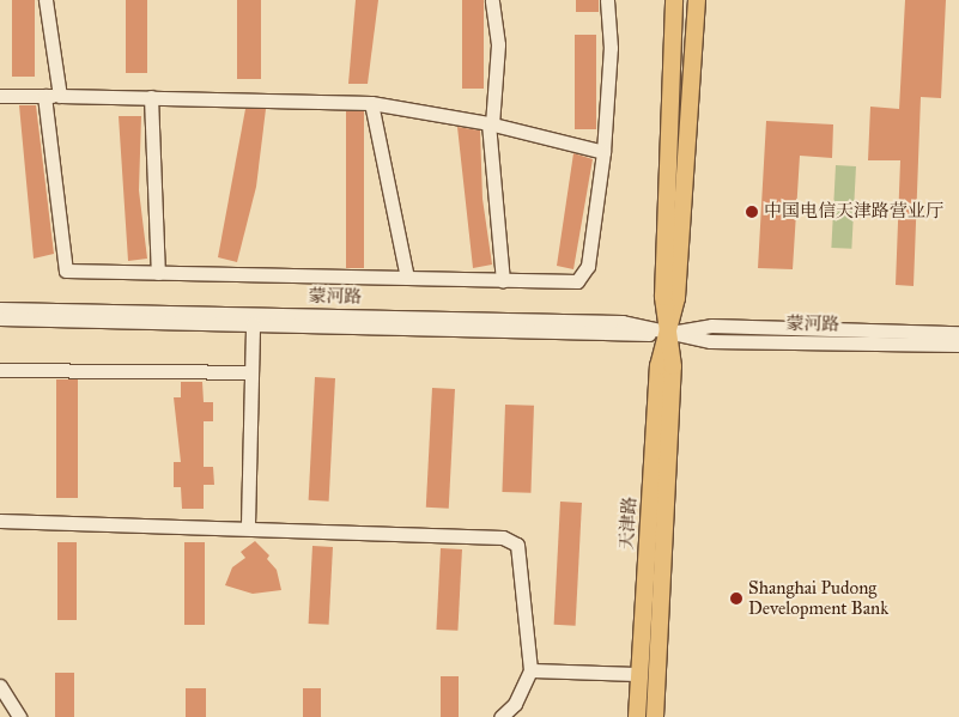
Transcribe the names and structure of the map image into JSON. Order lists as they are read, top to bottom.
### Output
{
  "streets": {
    "main road": ["天津路"],
    "street": ["蒙河路"]
  },
  "crossings": [
    ["蒙河路", "天津路"]
  ],
  "places": ["中国电信天津路营业厅", "Shanghai Pudong Development Bank"]
}
